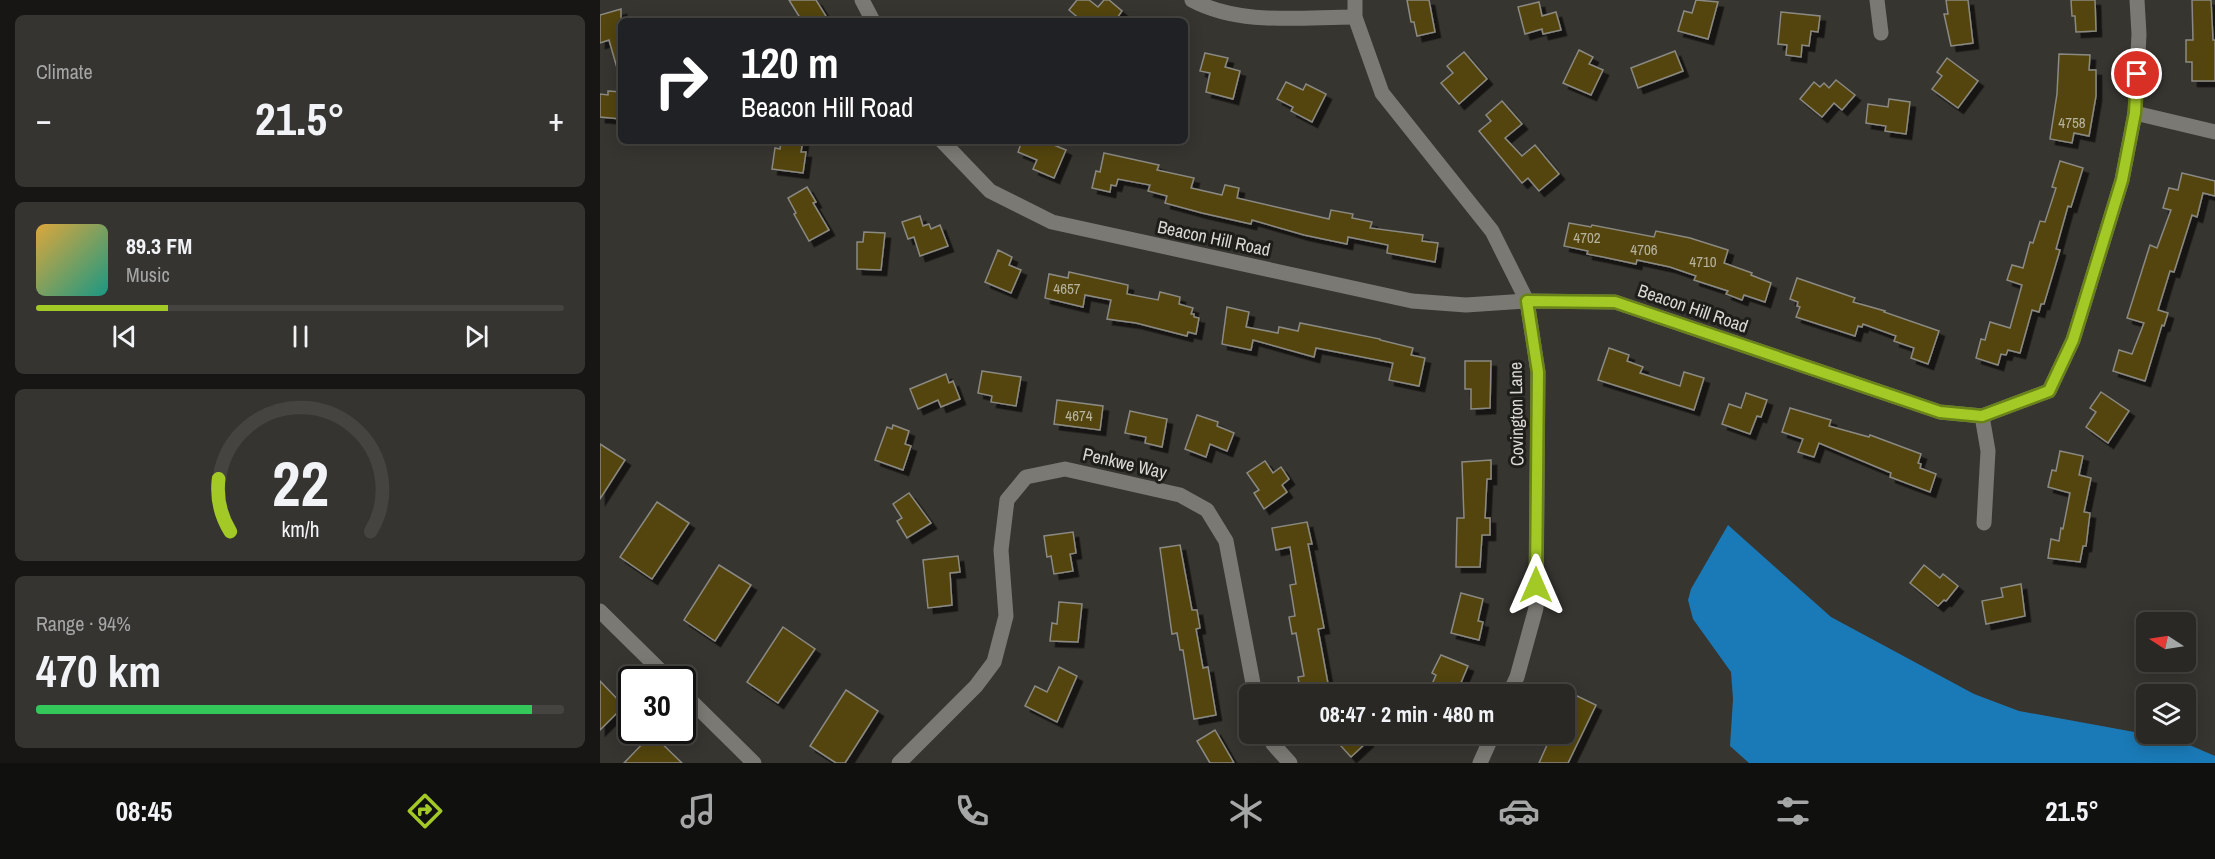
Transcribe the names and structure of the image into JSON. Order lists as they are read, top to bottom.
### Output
{
  "streets": {
    "street": ["Beacon Hill Road", "Covington Lane", "Penkwe Way"]
  },
  "crossings": [
    ["Beacon Hill Road", "Covington Lane"]
  ],
  "house_numbers": [
    "4758",
    "4702",
    "4706",
    "4710",
    "4657",
    "4674"
  ],
  "north": "left",
  "page": {
    "tile": [
      "Climate",
      ["Range · 94%", "470 km"]
    ],
    "turn": ["120 m", "Beacon Hill Road"],
    "heat": ["−", "21.5°", "+"],
    "song": ["89.3 FM", "Music"],
    "limit": "30",
    "trip": "08:47 · 2 min · 480 m",
    "tabs": ["08:45", "21.5°"],
    "gauge": ["22", "km/h"]
  }
}
